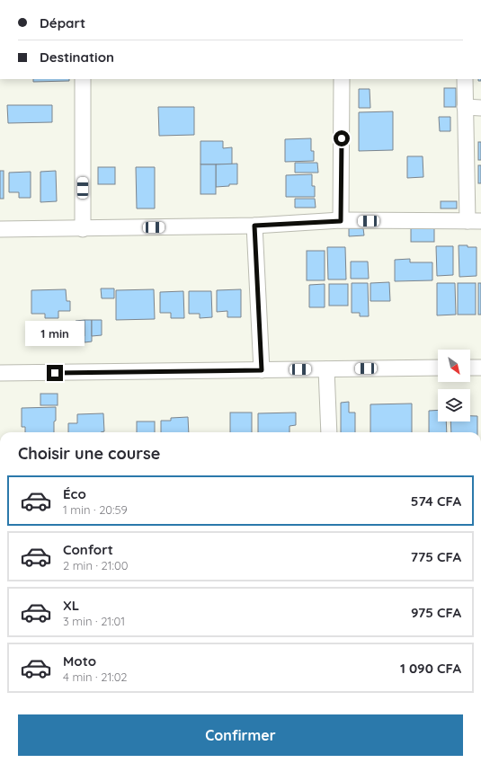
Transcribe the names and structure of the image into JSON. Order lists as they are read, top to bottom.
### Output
{
  "north": "bottom right",
  "page": {
    "banner": ["Départ", "Destination"],
    "bubble": "1 min",
    "heading": "Choisir une course",
    "list": [
      {
        "name": "Éco",
        "note": "1 min · 20:59",
        "value": "574 CFA"
      },
      {
        "name": "Confort",
        "note": "2 min · 21:00",
        "value": "775 CFA"
      },
      {
        "name": "XL",
        "note": "3 min · 21:01",
        "value": "975 CFA"
      },
      {
        "name": "Moto",
        "note": "4 min · 21:02",
        "value": "1 090 CFA"
      }
    ],
    "buttons": "Confirmer"
  }
}
